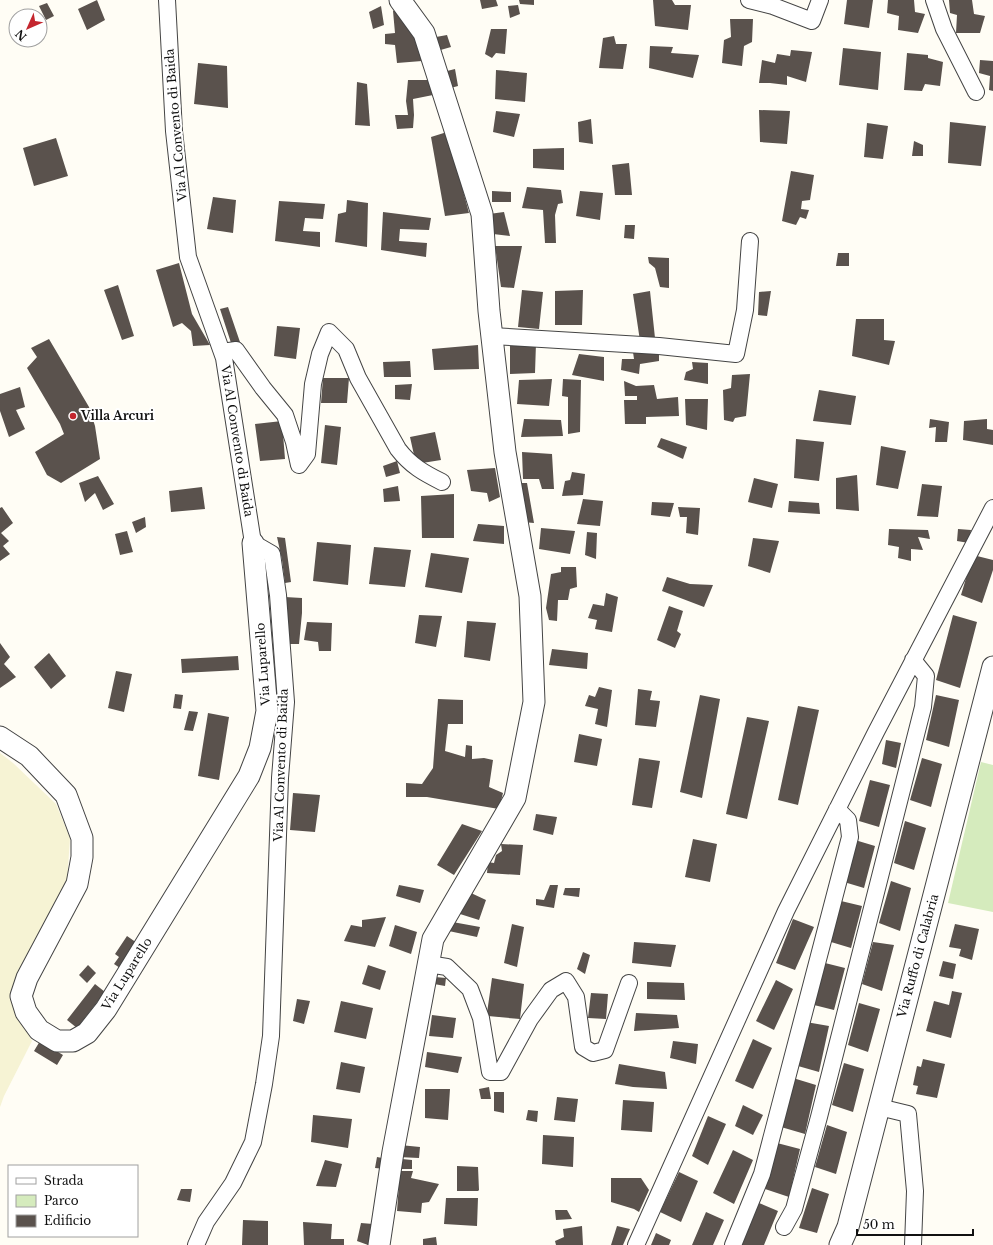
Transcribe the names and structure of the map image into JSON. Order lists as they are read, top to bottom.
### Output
{
  "streets": {
    "street": ["Via Al Convento di Baida", "Via Luparello", "Via Ruffo di Calabria"]
  },
  "crossings": [
    ["Via Al Convento di Baida", "Via Luparello"]
  ],
  "places": ["Villa Arcuri"],
  "legend": ["Strada", "Parco", "Edificio"],
  "scale_bar": "50 m",
  "north": "bottom left"
}
